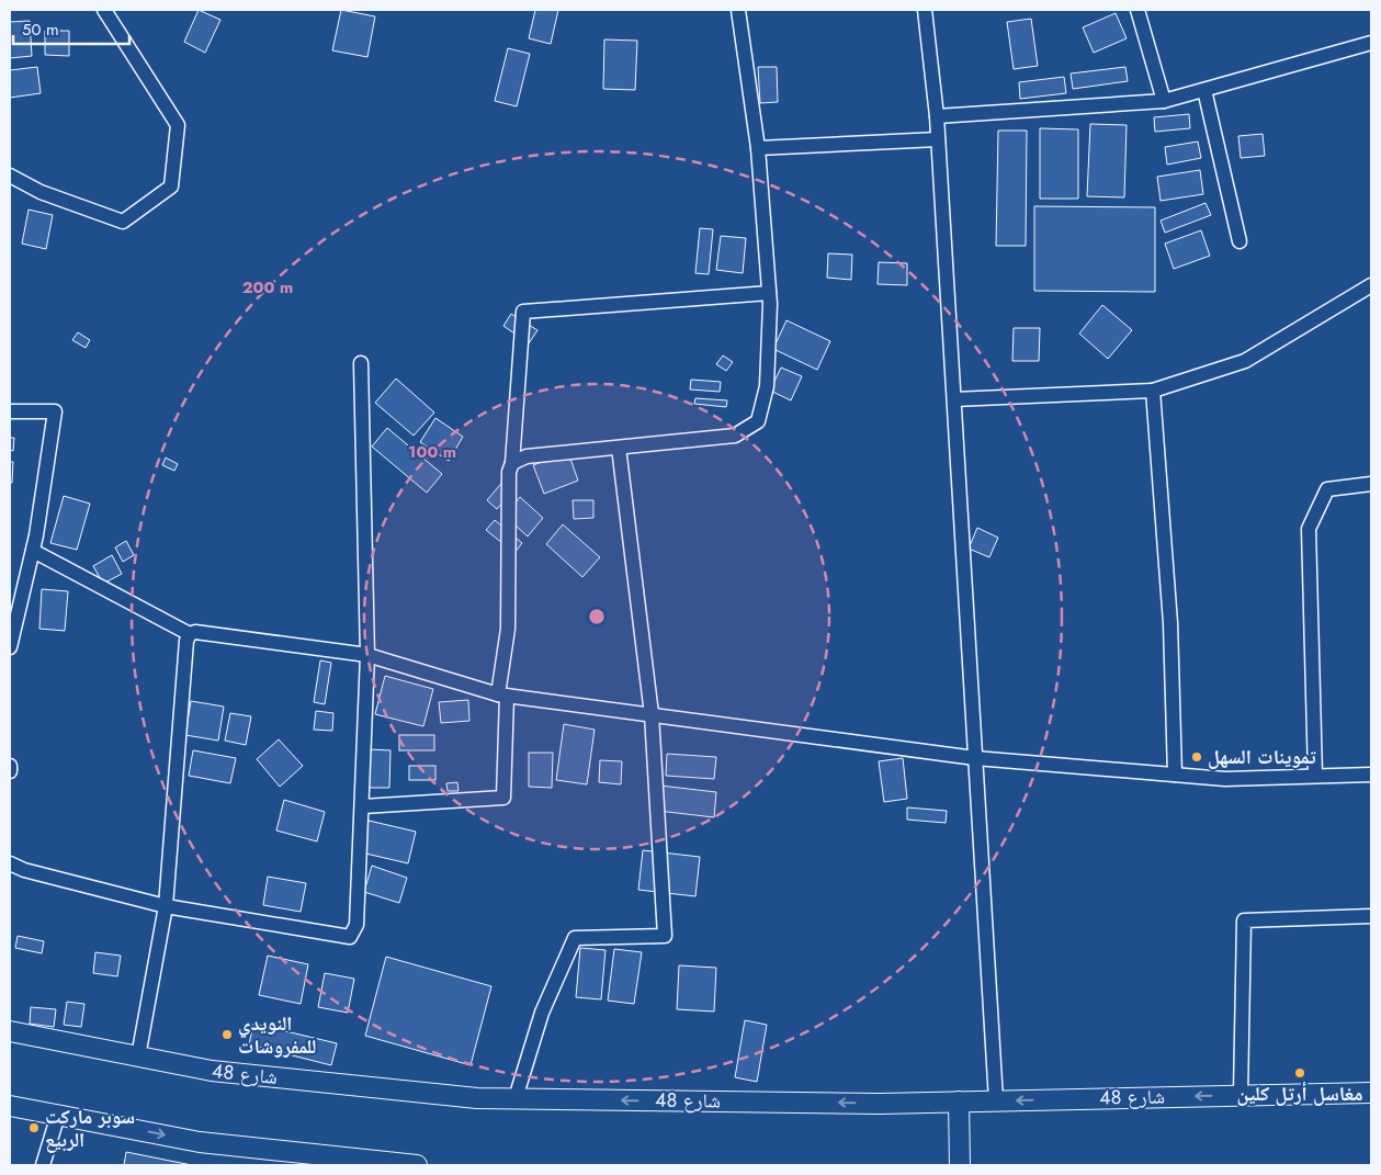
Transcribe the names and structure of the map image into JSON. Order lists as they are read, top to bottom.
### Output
{
  "streets": {
    "main road": ["شارع 48"]
  },
  "one_way": ["شارع 48"],
  "places": [
    "تموينات السهل",
    "النويدي للمفروشات",
    "مغاسل أرتل كلين",
    "سوبر ماركت الربيع"
  ],
  "scale_bar": "50 m",
  "rings": ["200 m", "100 m"]
}
